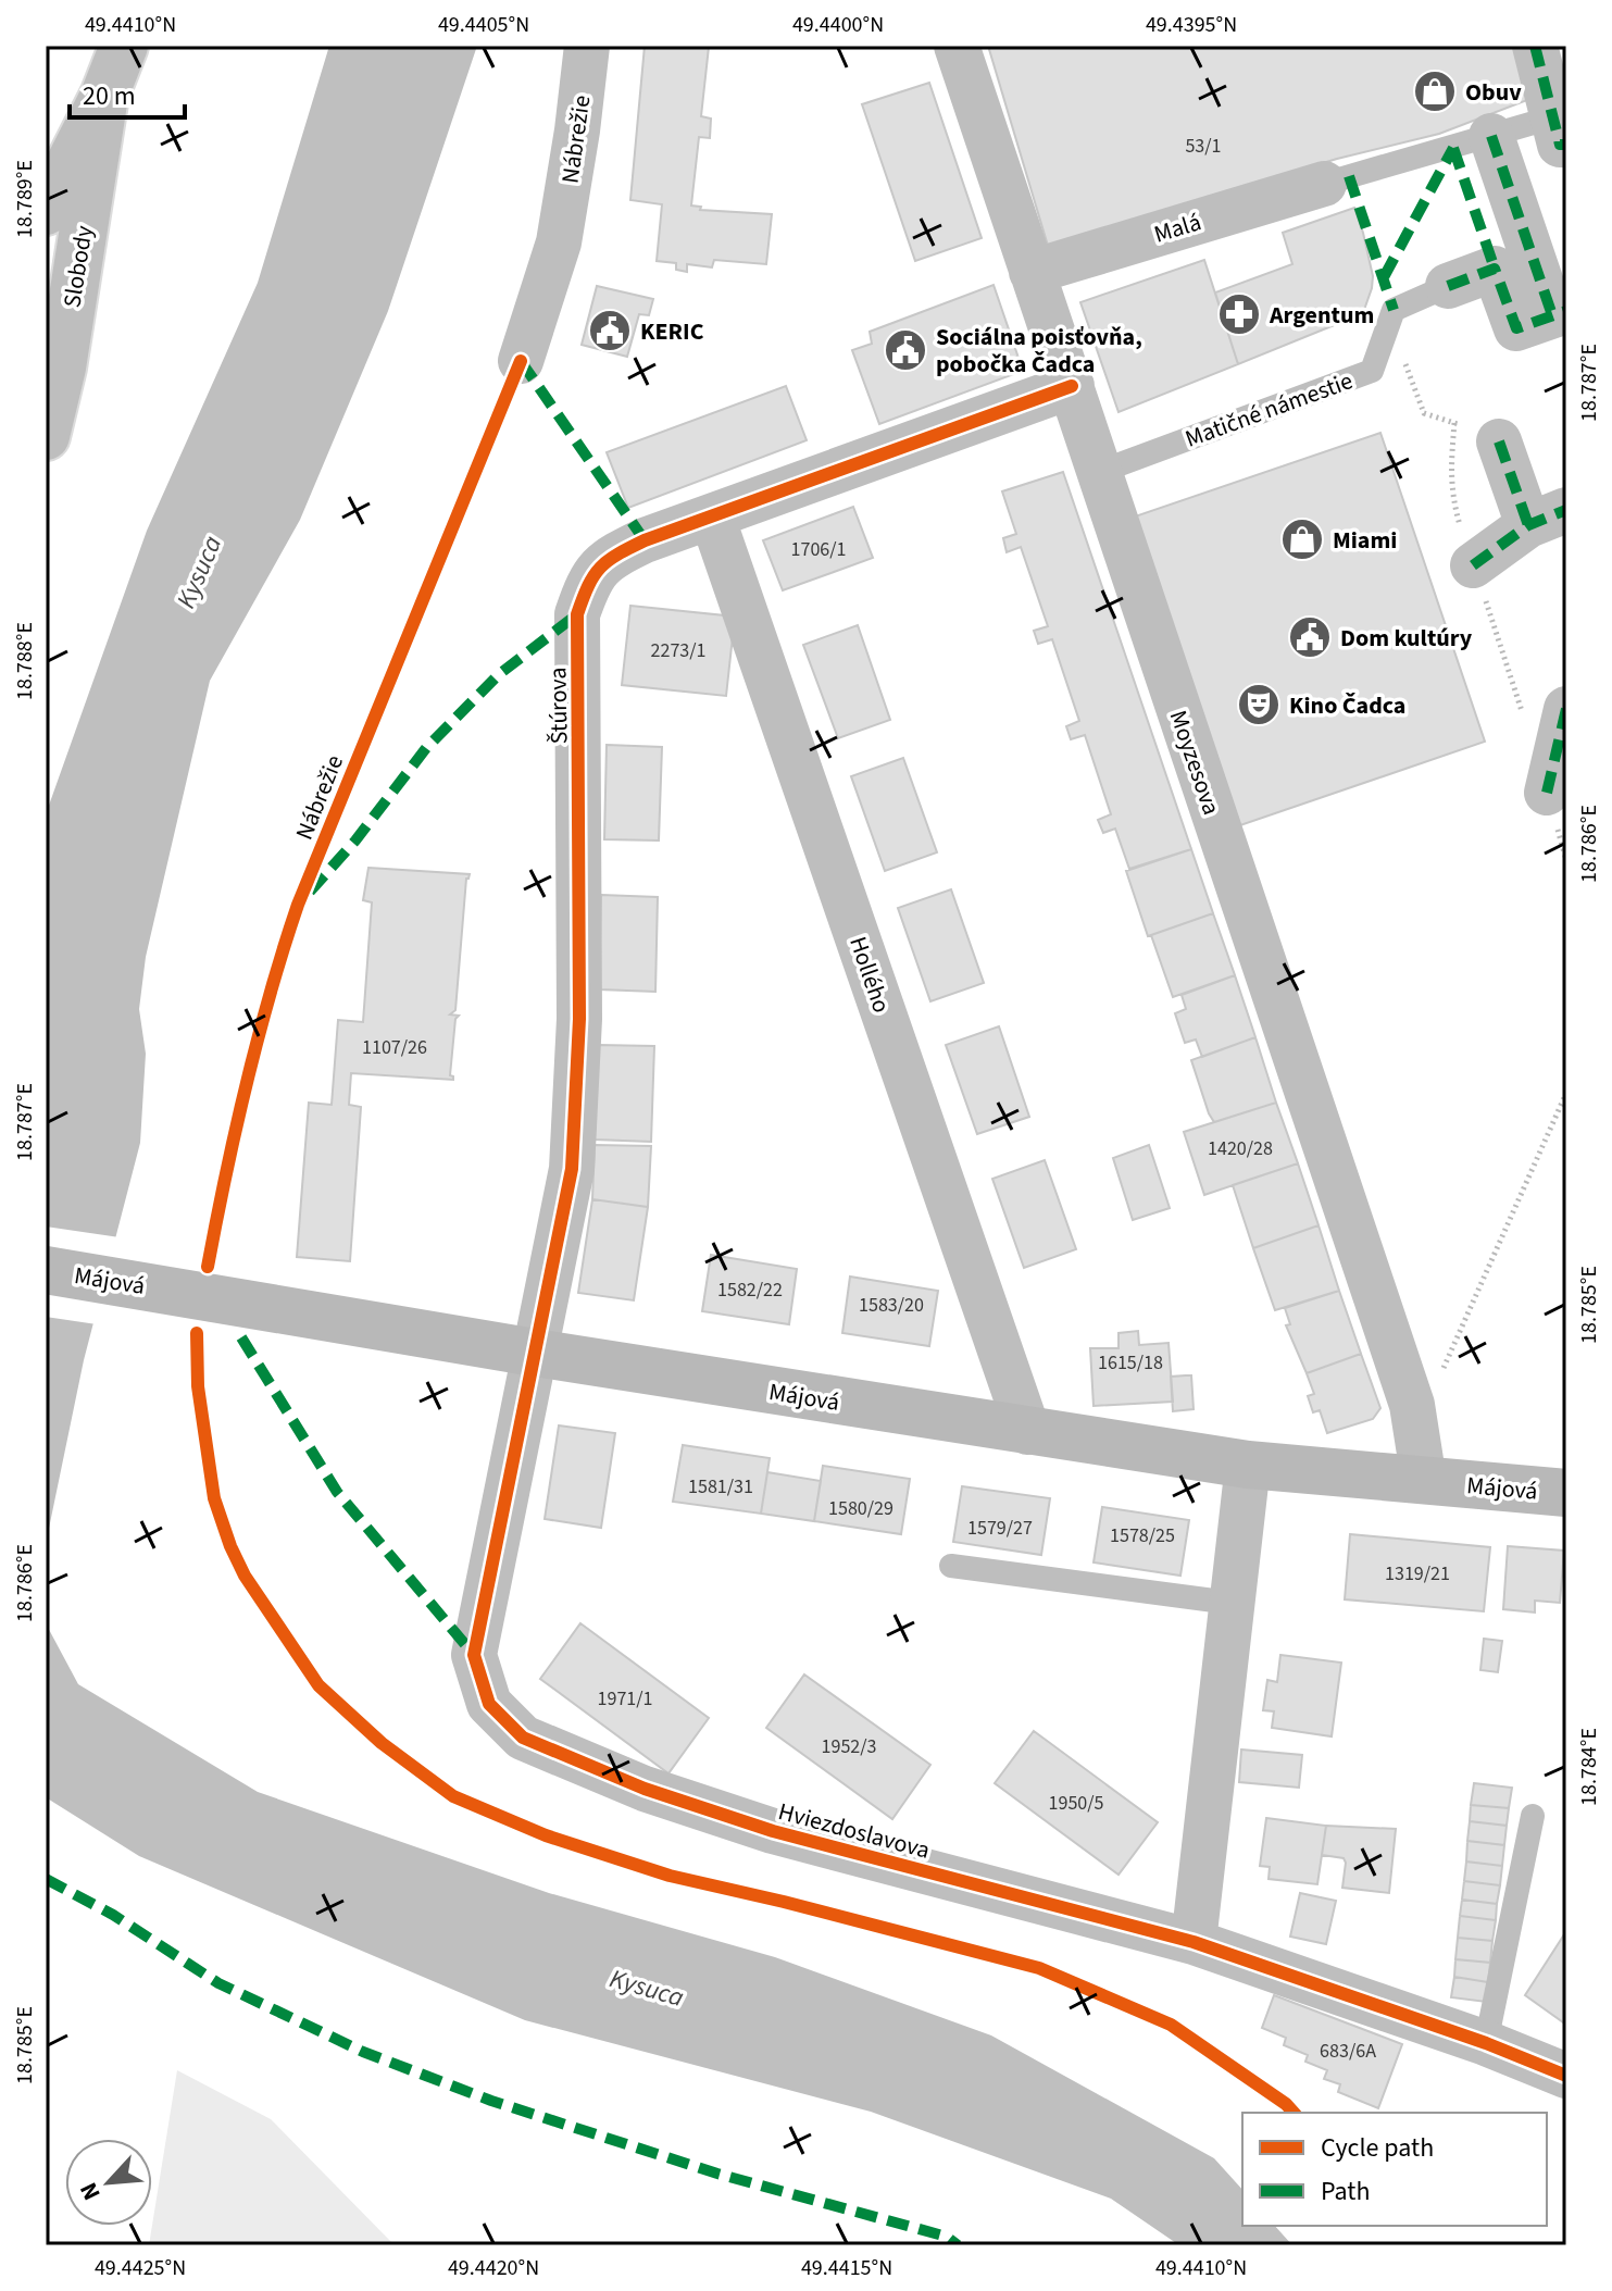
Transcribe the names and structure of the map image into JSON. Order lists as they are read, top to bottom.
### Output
{
  "streets": {
    "main road": ["Slobody", "Májová"],
    "street": [
      "Nábrežie",
      "Malá",
      "Štúrova",
      "Moyzesova",
      "Hollého",
      "Hviezdoslavova"
    ],
    "lane": ["Matičné námestie"]
  },
  "crossings": [
    ["Malá", "Moyzesova"],
    ["Matičné námestie", "Moyzesova"],
    ["Štúrova", "Moyzesova"],
    ["Štúrova", "Hollého"],
    ["Štúrova", "Májová"],
    ["Štúrova", "Hviezdoslavova"],
    ["Moyzesova", "Májová"],
    ["Hollého", "Májová"],
    ["Májová", "Hviezdoslavova"]
  ],
  "water": ["Kysuca"],
  "places": {
    "shop": ["Obuv", "Miami"],
    "pharmacy": ["Argentum"],
    "public building": ["KERIC", "Sociálna poisťovňa, pobočka Čadca", "Dom kultúry"],
    "theatre": ["Kino Čadca"]
  },
  "house_numbers": [
    "53/1",
    "1706/1",
    "2273/1",
    "1107/26",
    "1420/28",
    "1582/22",
    "1583/20",
    "1615/18",
    "1581/31",
    "1580/29",
    "1579/27",
    "1578/25",
    "1319/21",
    "1971/1",
    "1952/3",
    "1950/5",
    "683/6A"
  ],
  "legend": ["Cycle path", "Path"],
  "scale_bar": "20 m",
  "north": "bottom left",
  "coordinates": [
    "49.4410°N",
    "49.4405°N",
    "49.4400°N",
    "49.4395°N",
    "18.789°E",
    "18.787°E",
    "18.788°E",
    "18.786°E",
    "18.785°E",
    "18.784°E",
    "49.4425°N",
    "49.4420°N",
    "49.4415°N"
  ]
}
